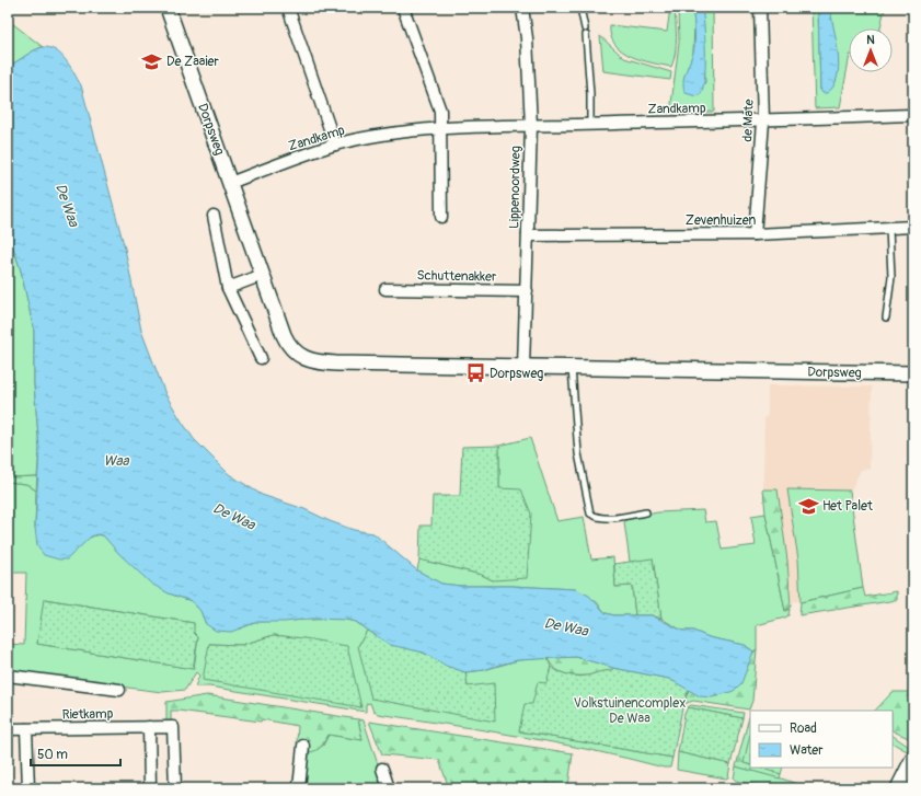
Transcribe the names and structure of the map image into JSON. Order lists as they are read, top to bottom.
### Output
{
  "streets": {
    "street": [
      "Zandkamp",
      "de Mate",
      "Dorpsweg",
      "Lippenoordweg",
      "Zevenhuizen",
      "Schuttenakker",
      "Rietkamp"
    ]
  },
  "crossings": [
    ["Zandkamp", "de Mate"],
    ["Zandkamp", "Dorpsweg"],
    ["Zandkamp", "Lippenoordweg"],
    ["de Mate", "Zevenhuizen"],
    ["Dorpsweg", "Lippenoordweg"],
    ["Lippenoordweg", "Zevenhuizen"],
    ["Lippenoordweg", "Schuttenakker"]
  ],
  "water": ["De Waa", "Waa"],
  "parks": ["Volkstuinencomplex De Waa"],
  "places": {
    "school or university": ["De Zaaier", "Het Palet"],
    "bus stop": ["Dorpsweg"]
  },
  "legend": ["Road", "Water"],
  "scale_bar": "50 m",
  "north": "top"
}
